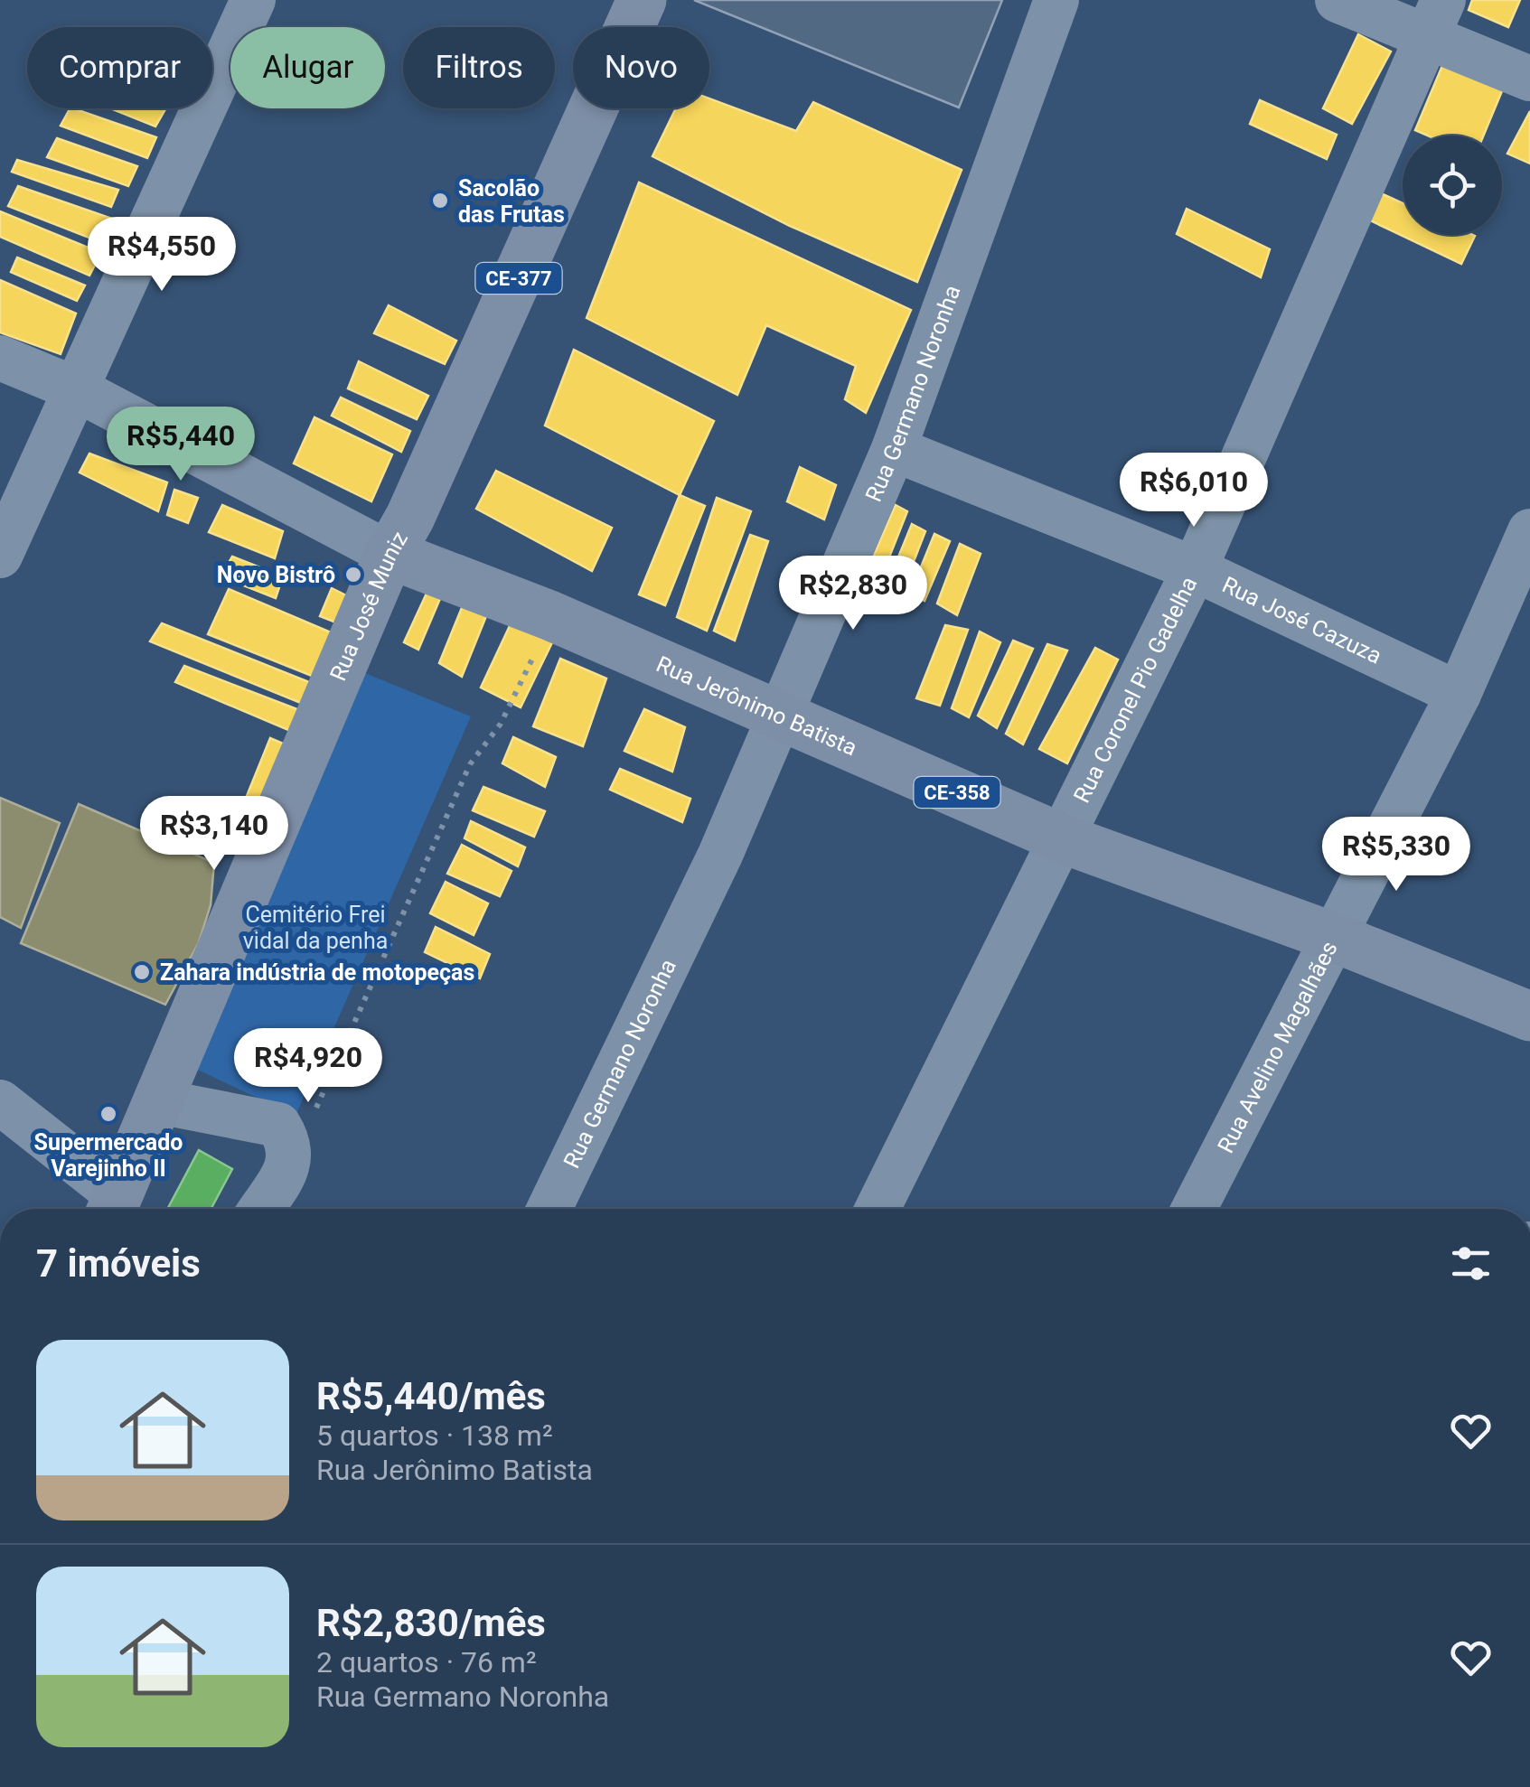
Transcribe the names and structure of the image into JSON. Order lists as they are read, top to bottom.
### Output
{
  "streets": {
    "main road": [
      "CE-377",
      "Rua José Muniz",
      "Rua Jerônimo Batista",
      "CE-358"
    ],
    "street": [
      "Rua Germano Noronha",
      "Rua José Cazuza",
      "Rua Coronel Pio Gadelha",
      "Rua Avelino Magalhães"
    ]
  },
  "crossings": [
    ["Rua Germano Noronha", "Rua José Cazuza"],
    ["Rua Germano Noronha", "Rua Jerônimo Batista"],
    ["Rua José Muniz", "Rua Jerônimo Batista"],
    ["Rua José Cazuza", "Rua Coronel Pio Gadelha"],
    ["Rua José Cazuza", "Rua Avelino Magalhães"],
    ["Rua Coronel Pio Gadelha", "Rua Jerônimo Batista"],
    ["Rua Jerônimo Batista", "Rua Avelino Magalhães"]
  ],
  "parks": ["Cemitério Frei vidal da penha"],
  "places": [
    "Sacolão das Frutas",
    "Novo Bistrô",
    "Zahara indústria de motopeças",
    "Supermercado Varejinho II"
  ],
  "page": {
    "chip": [
      "Comprar",
      "Alugar",
      "Filtros",
      "Novo"
    ],
    "price": [
      "R$4,550",
      "R$5,440",
      "R$6,010",
      "R$2,830",
      "R$3,140",
      "R$5,330",
      "R$4,920"
    ],
    "heading": "7 imóveis",
    "list": [
      {
        "name": "R$5,440/mês",
        "note": "5 quartos · 138 m² · Rua Jerônimo Batista"
      },
      {
        "name": "R$2,830/mês",
        "note": "2 quartos · 76 m² · Rua Germano Noronha"
      }
    ]
  }
}
